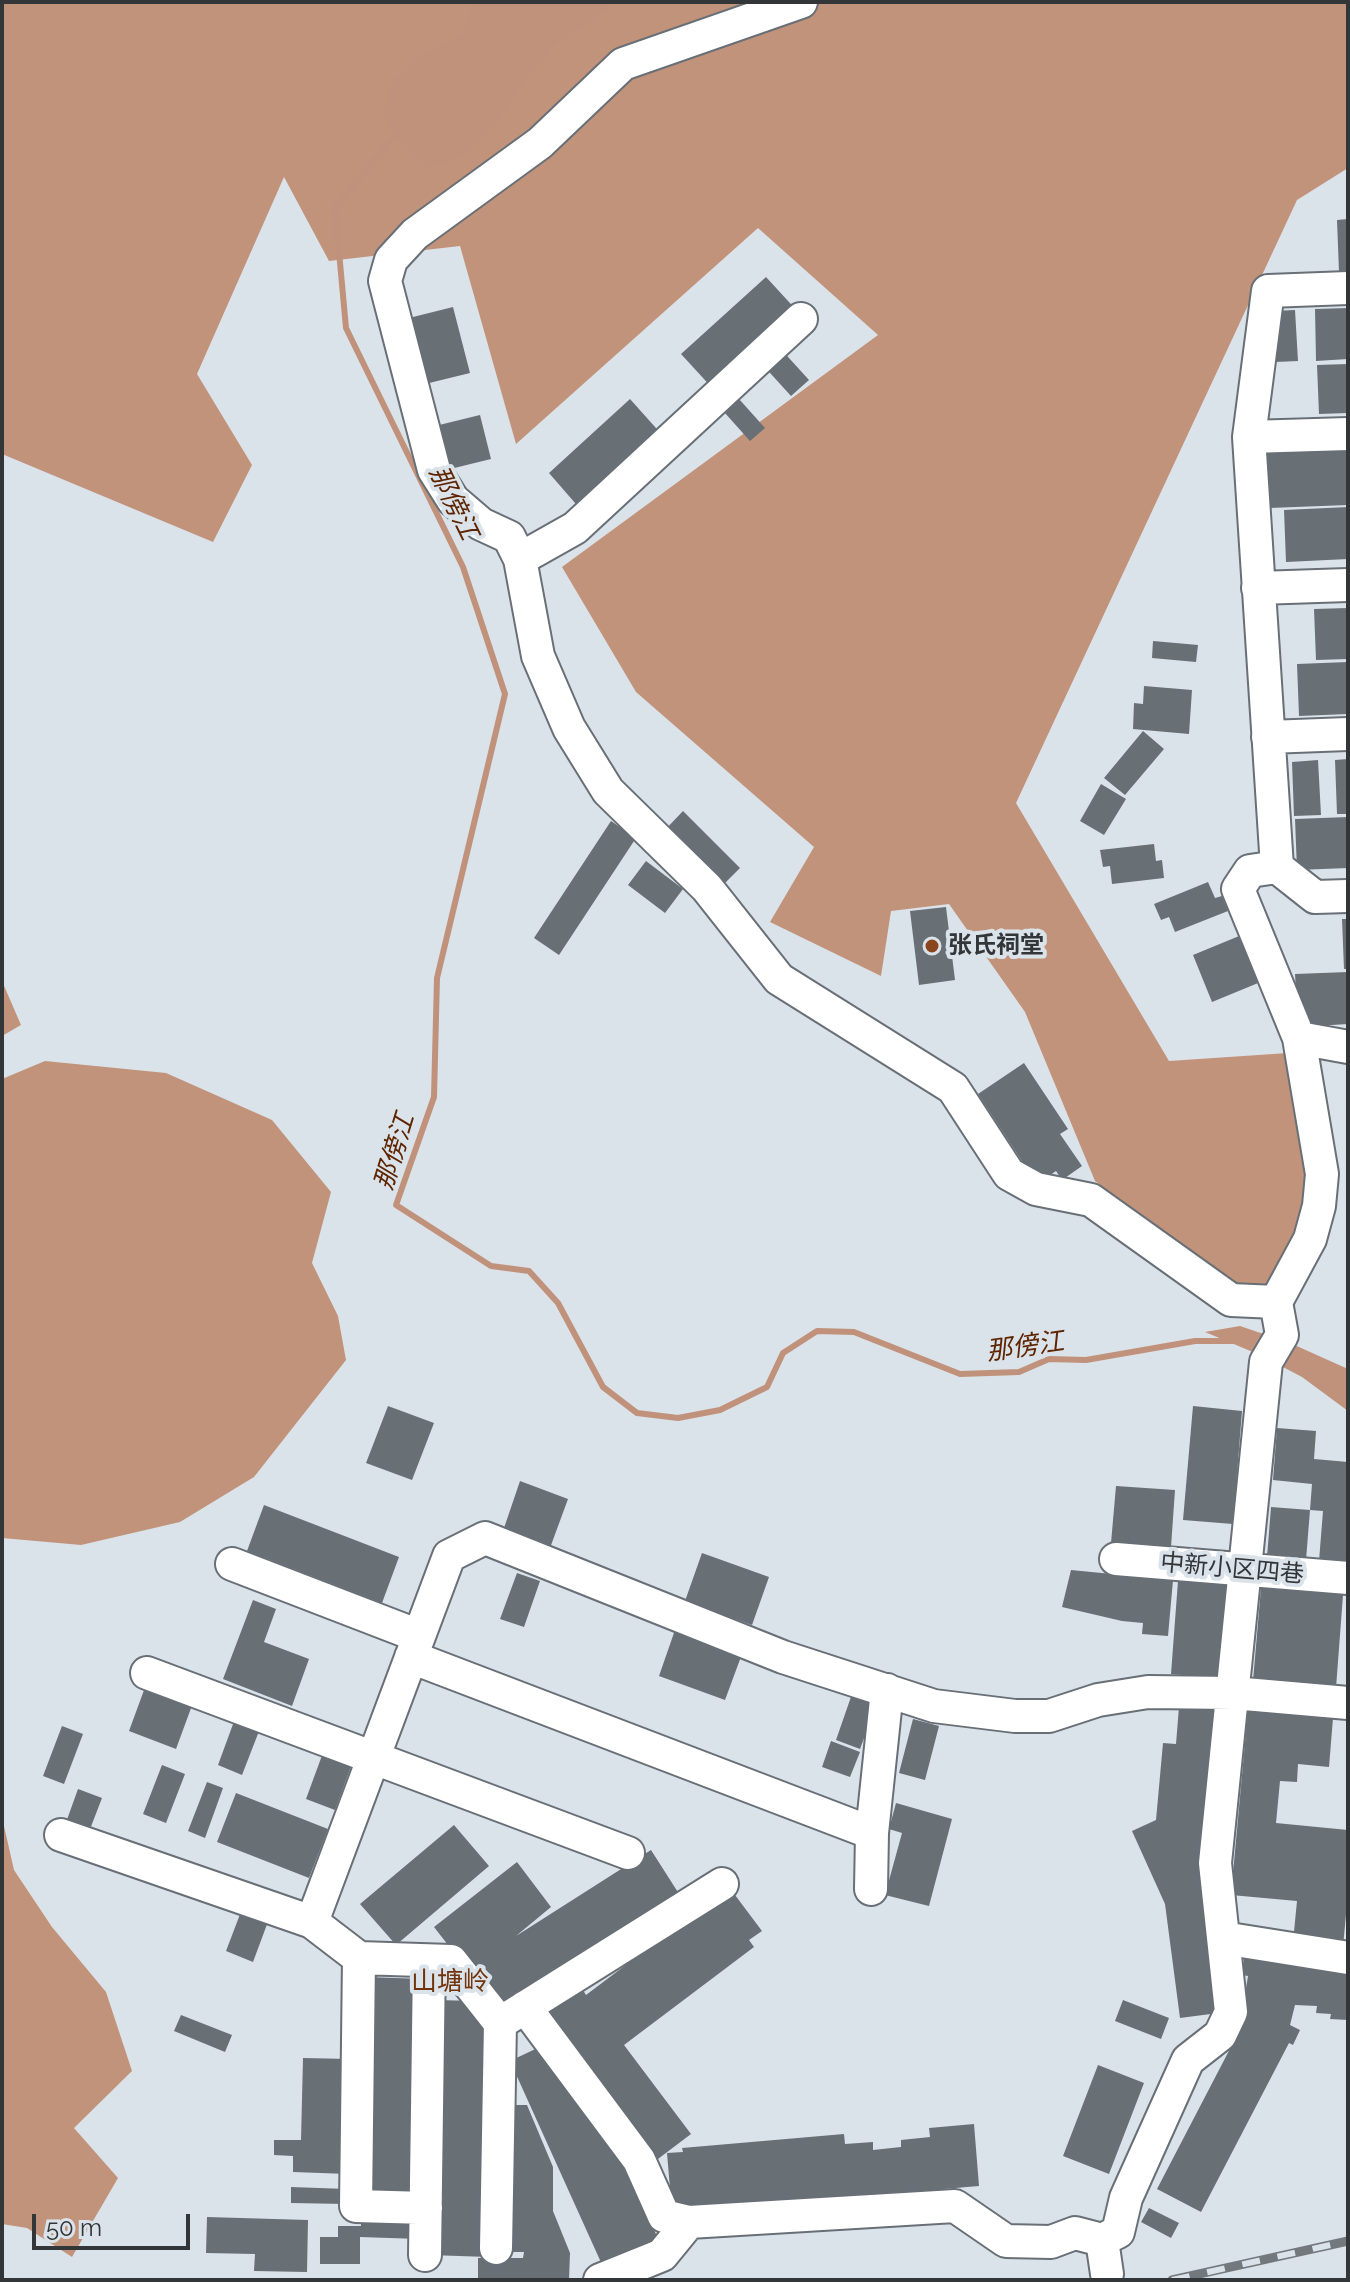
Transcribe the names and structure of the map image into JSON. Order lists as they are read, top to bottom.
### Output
{
  "streets": {
    "street": ["中新小区四巷"]
  },
  "districts": ["山塘岭"],
  "water": ["那傍江"],
  "places": ["张氏祠堂"],
  "scale_bar": "50 m"
}
